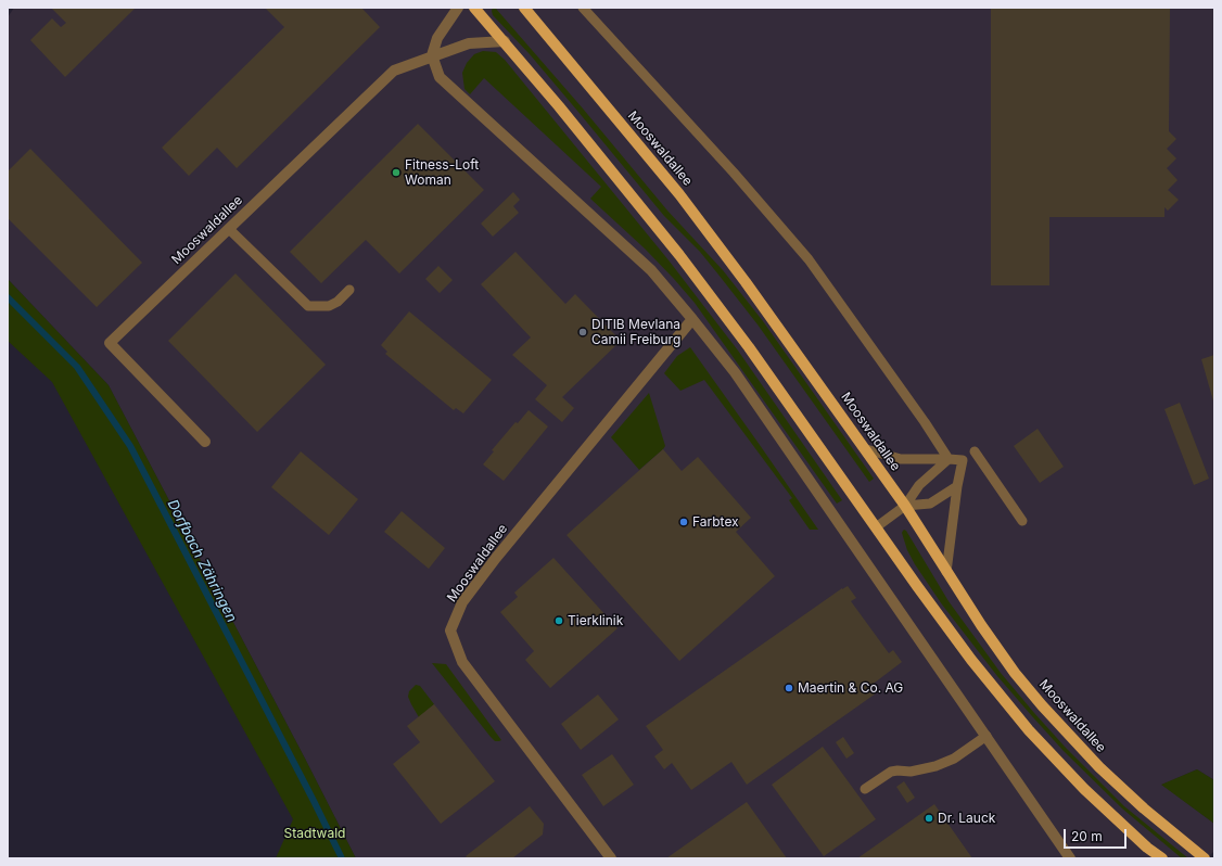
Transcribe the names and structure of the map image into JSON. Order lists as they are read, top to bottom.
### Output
{
  "streets": {
    "main road": ["Mooswaldallee"]
  },
  "water": ["Dorfbach Zähringen"],
  "parks": ["Stadtwald"],
  "places": [
    "Fitness-Loft Woman",
    "DITIB Mevlana Camii Freiburg",
    "Farbtex",
    "Tierklinik",
    "Maertin & Co. AG",
    "Dr. Lauck"
  ],
  "scale_bar": "20 m"
}
